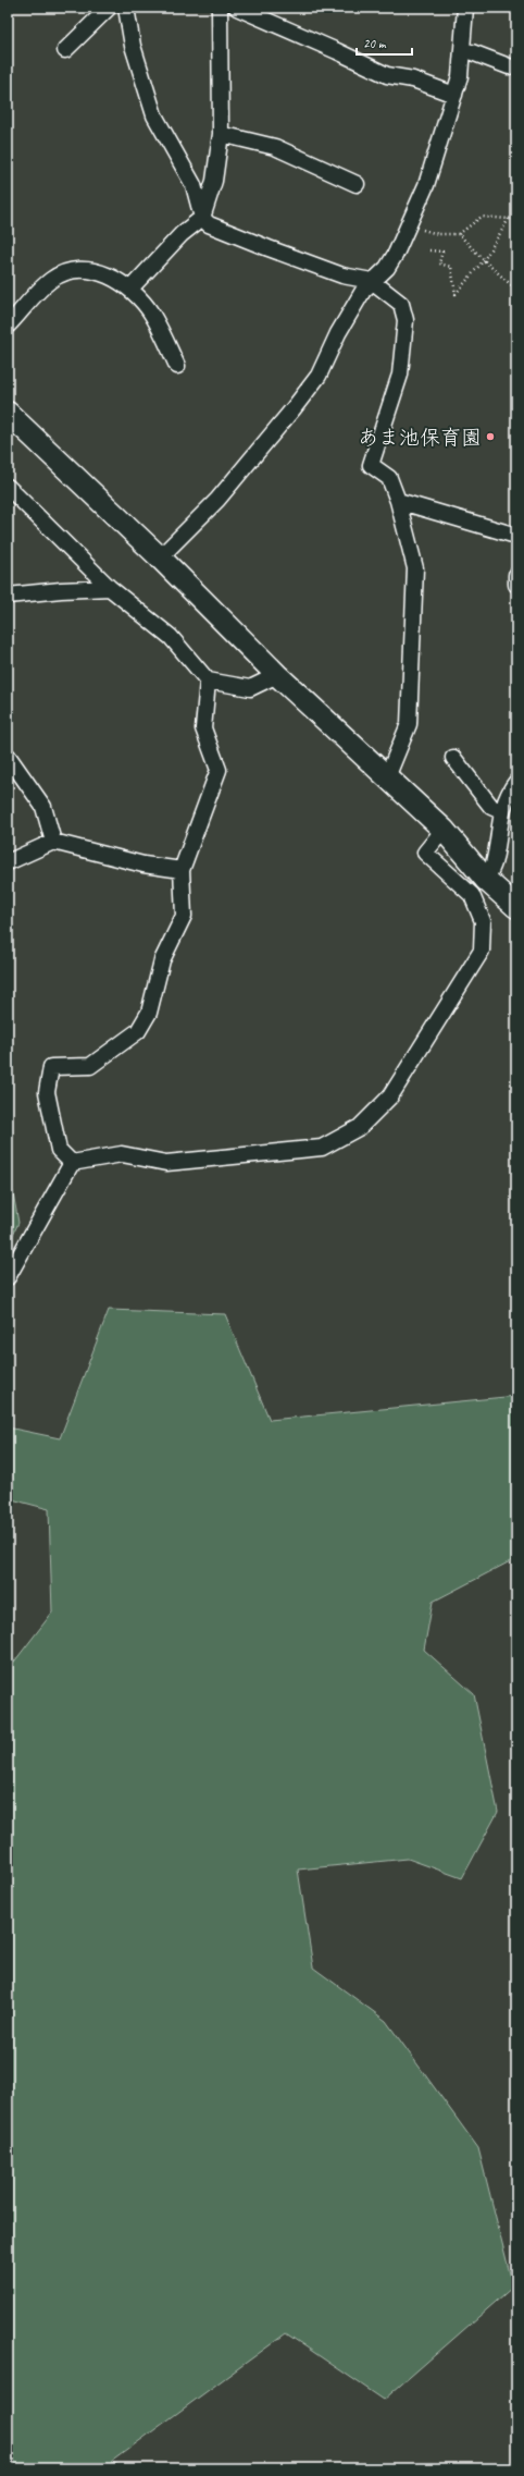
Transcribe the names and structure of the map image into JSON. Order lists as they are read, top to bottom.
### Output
{
  "places": ["あま池保育園"],
  "scale_bar": "20 m"
}
